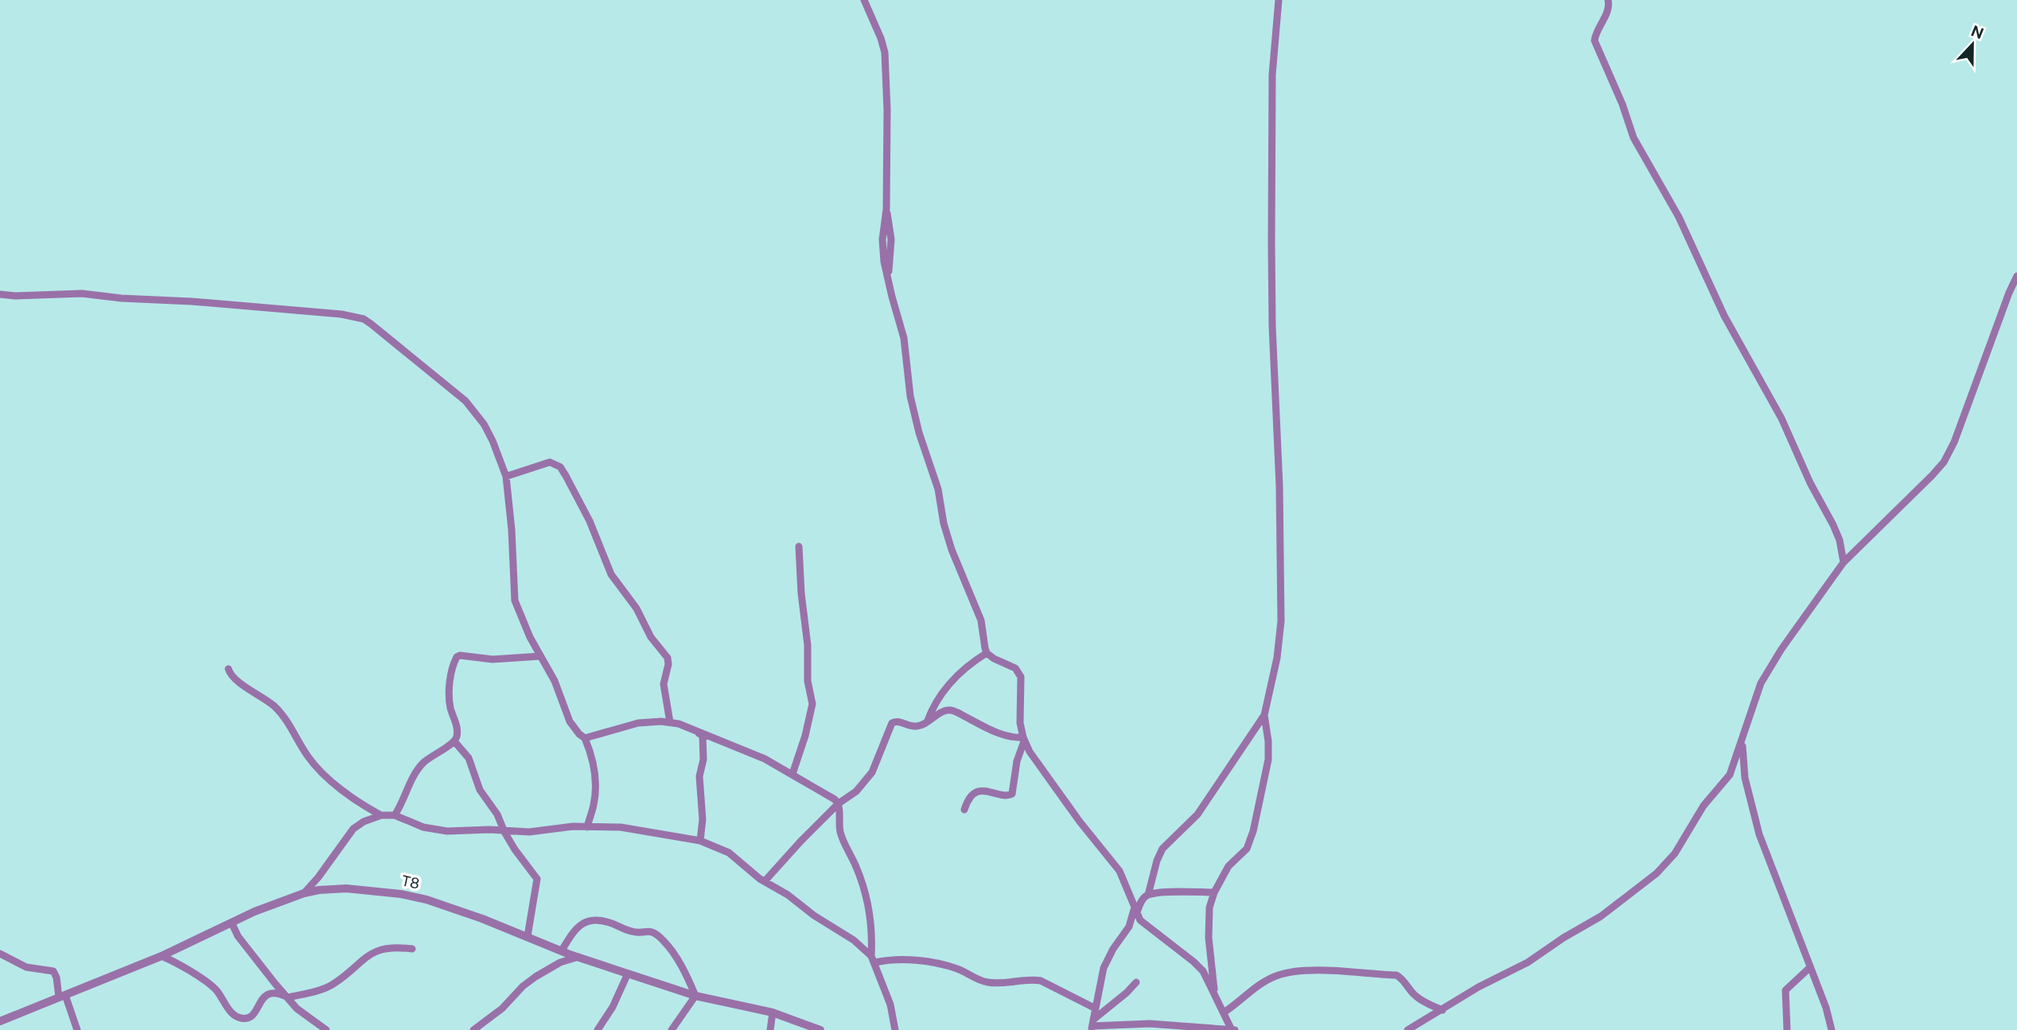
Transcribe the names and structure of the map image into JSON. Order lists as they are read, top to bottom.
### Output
{
  "streets": {
    "street": ["T8"]
  },
  "north": "top"
}
